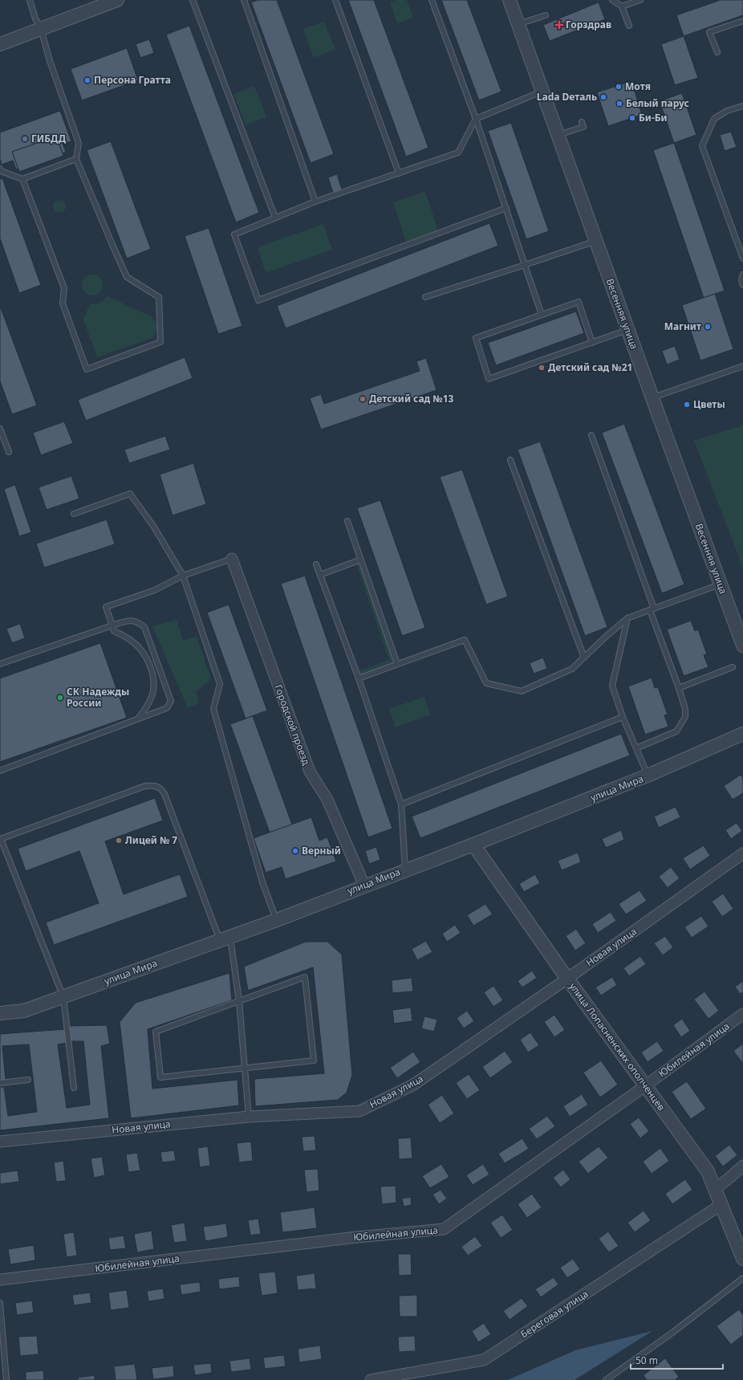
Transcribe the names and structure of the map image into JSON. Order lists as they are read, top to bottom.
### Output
{
  "streets": {
    "street": [
      "Весенняя улица",
      "Городской проезд",
      "улица Мира",
      "Новая улица",
      "улица Лопасненских ополченцев",
      "Юбилейная улица",
      "Береговая улица"
    ]
  },
  "crossings": [
    ["Городской проезд", "улица Мира"],
    ["улица Мира", "улица Лопасненских ополченцев"],
    ["Новая улица", "улица Лопасненских ополченцев"],
    ["улица Лопасненских ополченцев", "Юбилейная улица"],
    ["улица Лопасненских ополченцев", "Береговая улица"]
  ],
  "places": {
    "health": ["Горздрав"],
    "other": [
      "Персона Гратта",
      "Мотя",
      "Lada Dеталь",
      "Белый парус",
      "Би-Би",
      "ГИБДД",
      "Магнит",
      "Детский сад №21",
      "Детский сад №13",
      "Цветы",
      "СК Надежды России",
      "Лицей № 7",
      "Верный"
    ]
  },
  "scale_bar": "50 m"
}
